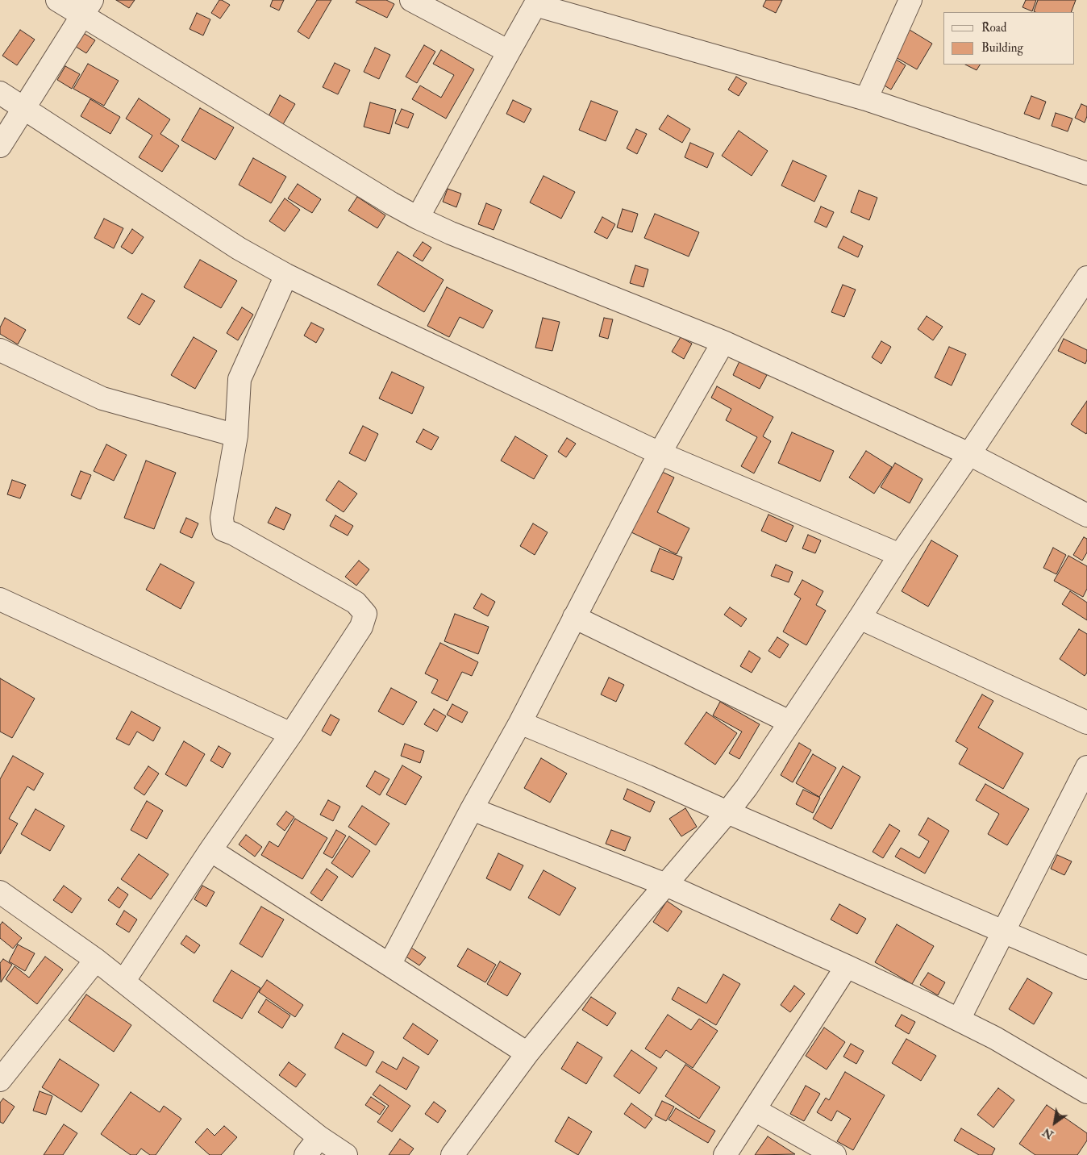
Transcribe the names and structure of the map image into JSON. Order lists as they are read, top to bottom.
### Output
{
  "legend": ["Road", "Building"],
  "north": "bottom left"
}
